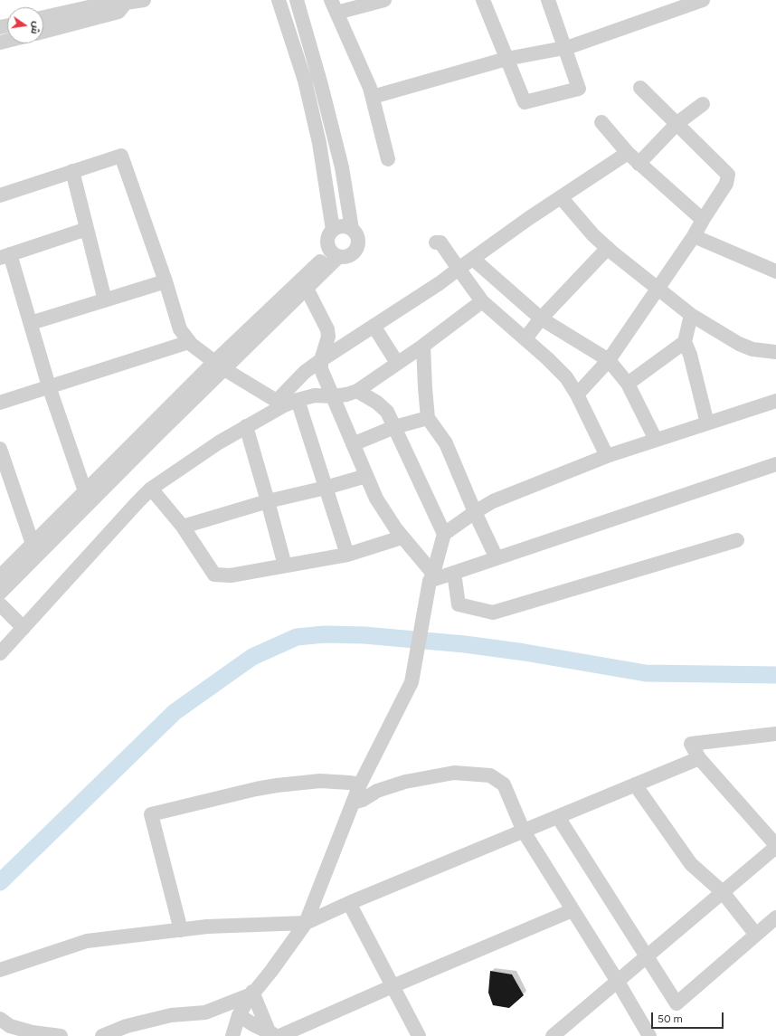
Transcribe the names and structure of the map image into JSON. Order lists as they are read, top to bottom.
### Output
{
  "scale_bar": "50 m",
  "north": "right"
}
